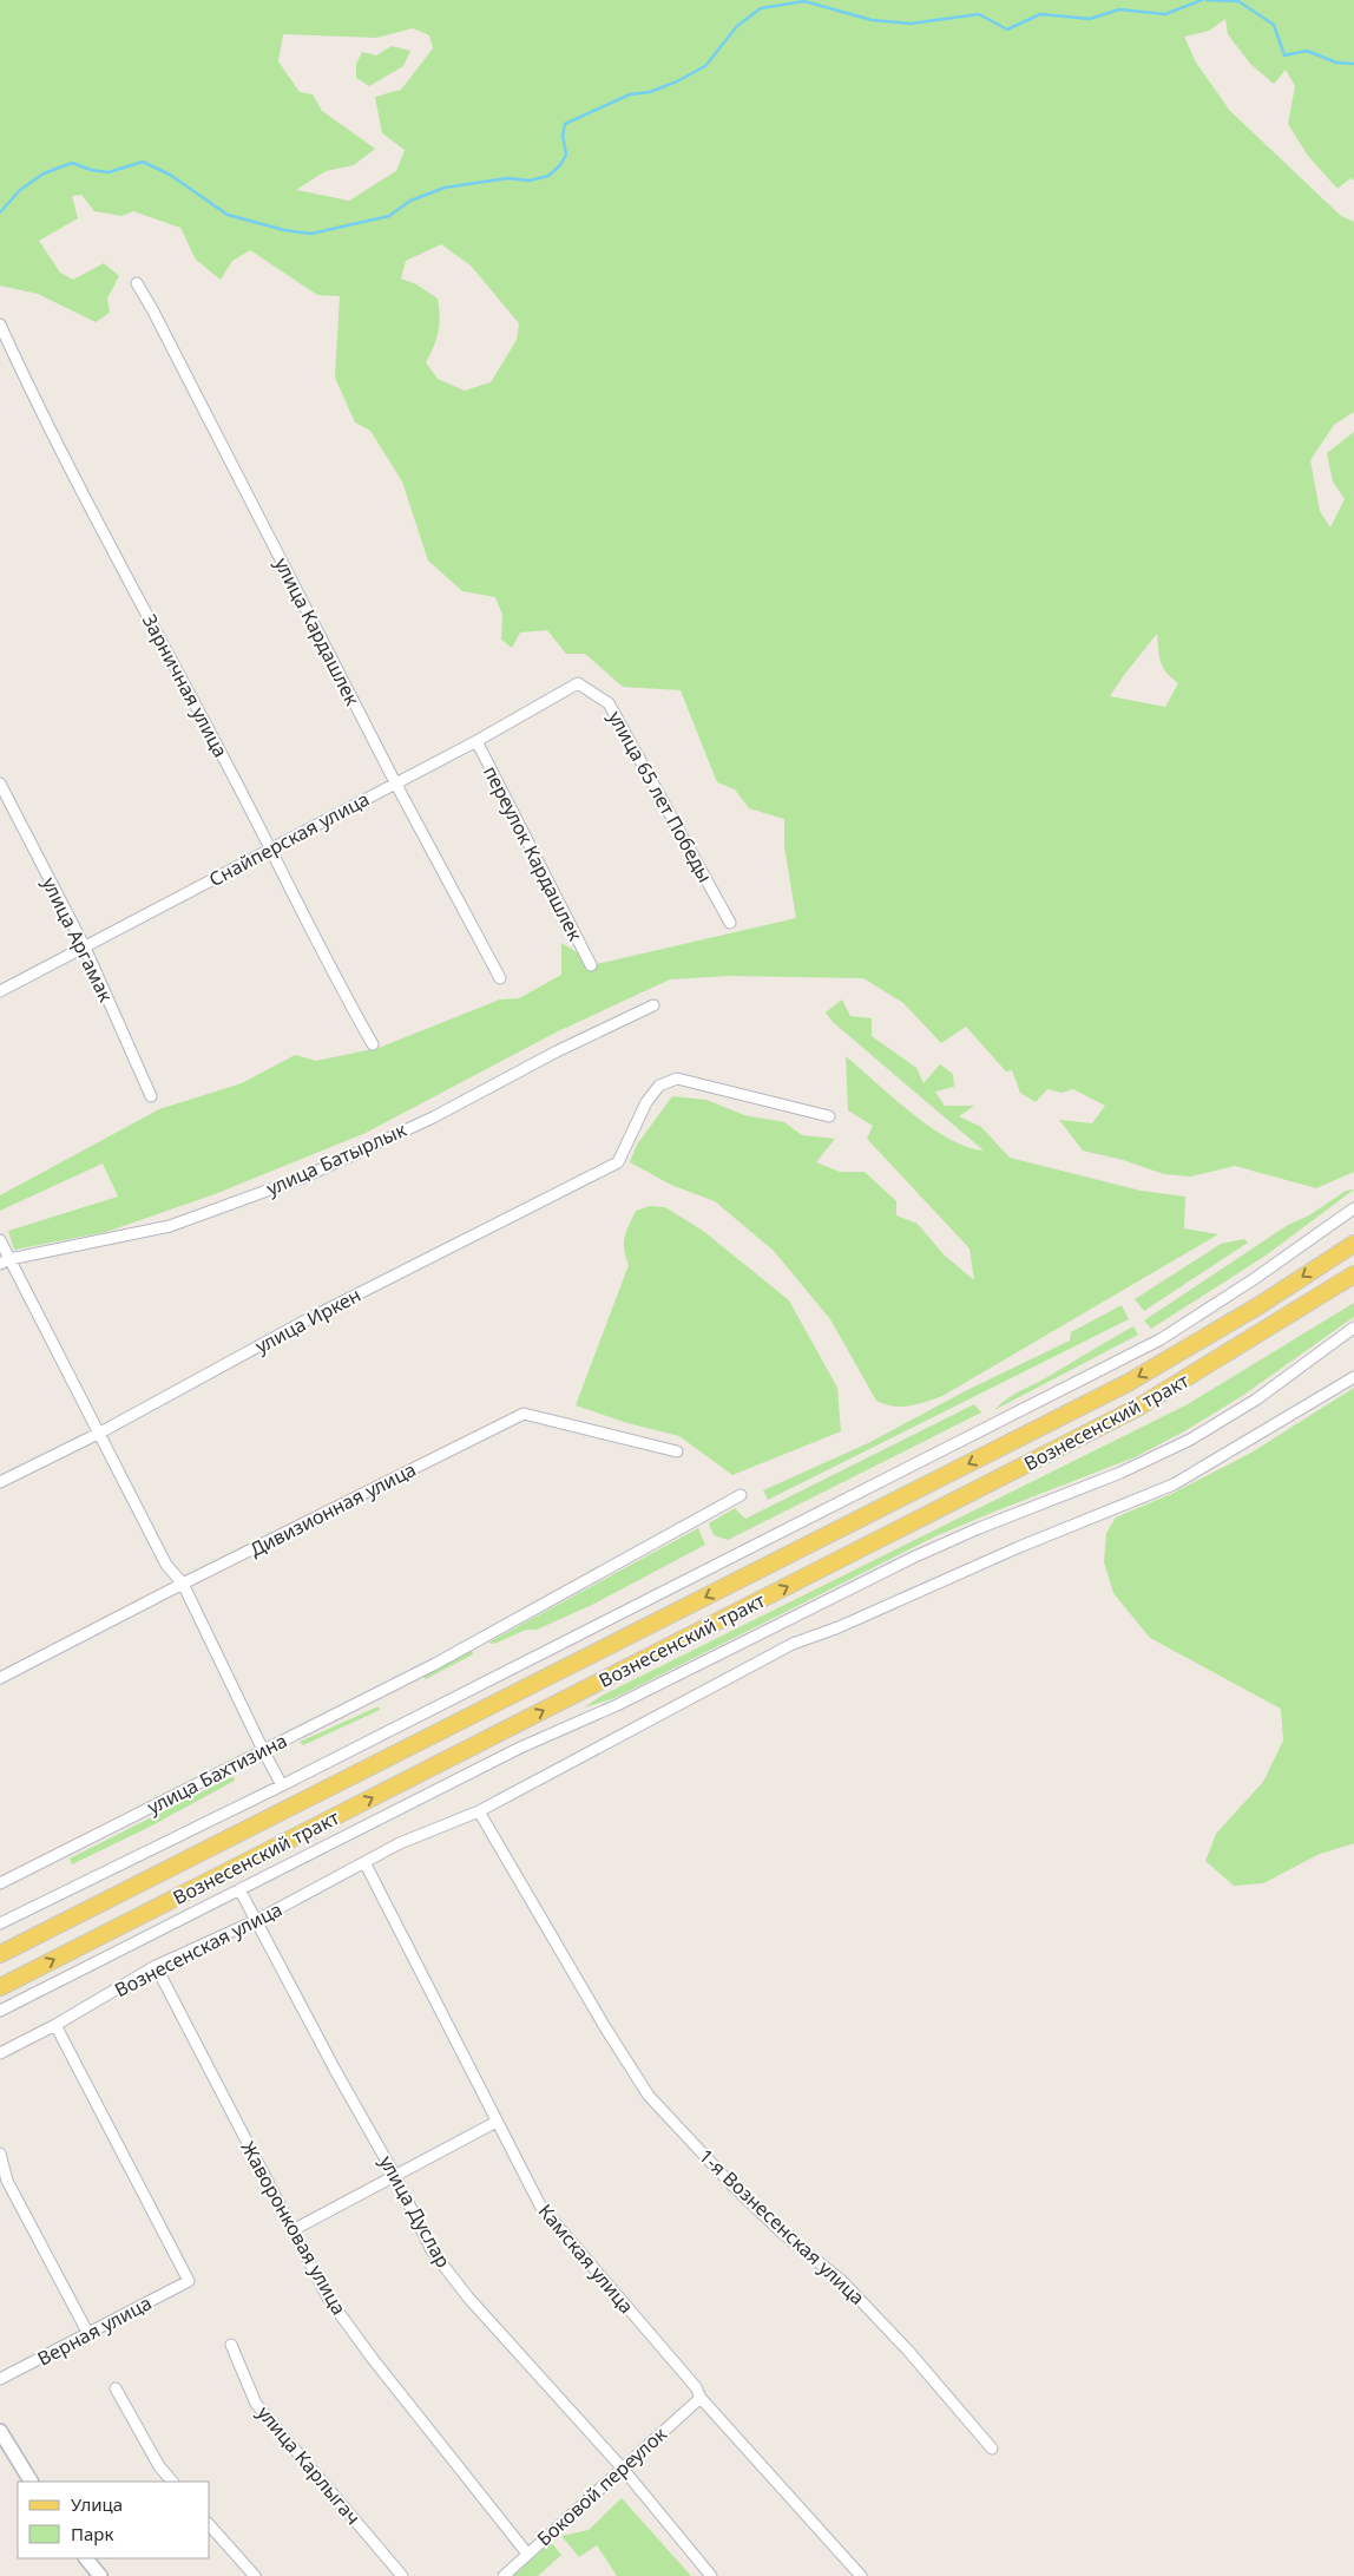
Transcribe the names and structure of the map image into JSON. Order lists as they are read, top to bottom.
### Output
{
  "streets": {
    "main road": ["Вознесенский тракт"],
    "street": [
      "улица Кардашлек",
      "Зарничная улица",
      "улица 65 лет Победы",
      "Снайперская улица",
      "переулок Кардашлек",
      "улица Аргамак",
      "улица Батырлык",
      "улица Иркен",
      "Дивизионная улица",
      "улица Бахтизина",
      "Вознесенская улица",
      "улица Дуслар",
      "1-я Вознесенская улица",
      "Жаворонковая улица",
      "Камская улица",
      "Верная улица",
      "улица Карлыгач",
      "Боковой переулок"
    ]
  },
  "crossings": [
    ["улица Кардашлек", "Снайперская улица"],
    ["Зарничная улица", "Снайперская улица"],
    ["улица 65 лет Победы", "Снайперская улица"],
    ["Снайперская улица", "переулок Кардашлек"],
    ["Снайперская улица", "улица Аргамак"],
    ["Вознесенская улица", "улица Дуслар"],
    ["Вознесенская улица", "1-я Вознесенская улица"],
    ["Вознесенская улица", "Жаворонковая улица"],
    ["Вознесенская улица", "Камская улица"],
    ["Вознесенская улица", "Верная улица"],
    ["улица Дуслар", "Боковой переулок"],
    ["Жаворонковая улица", "Боковой переулок"],
    ["Камская улица", "Боковой переулок"]
  ],
  "legend": ["Улица", "Парк"]
}
